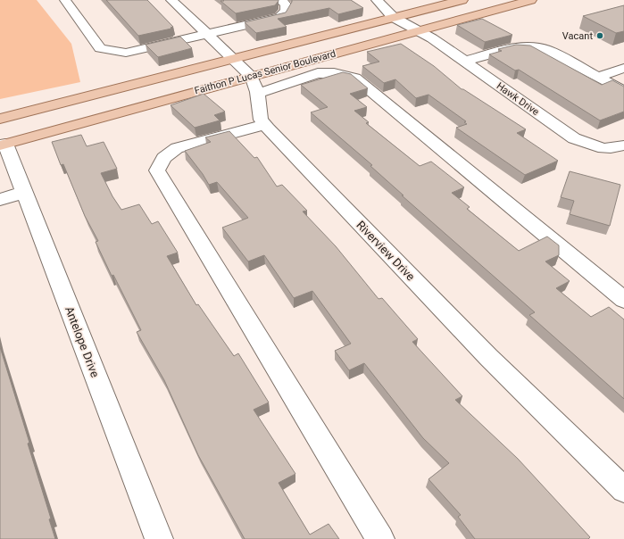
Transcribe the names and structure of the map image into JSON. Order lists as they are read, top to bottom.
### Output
{
  "streets": {
    "main road": ["Faithon P Lucas Senior Boulevard"],
    "street": ["Hawk Drive", "Riverview Drive", "Antelope Drive"]
  },
  "crossings": [
    ["Faithon P Lucas Senior Boulevard", "Hawk Drive"],
    ["Faithon P Lucas Senior Boulevard", "Riverview Drive"],
    ["Faithon P Lucas Senior Boulevard", "Antelope Drive"]
  ],
  "places": ["Vacant"]
}
